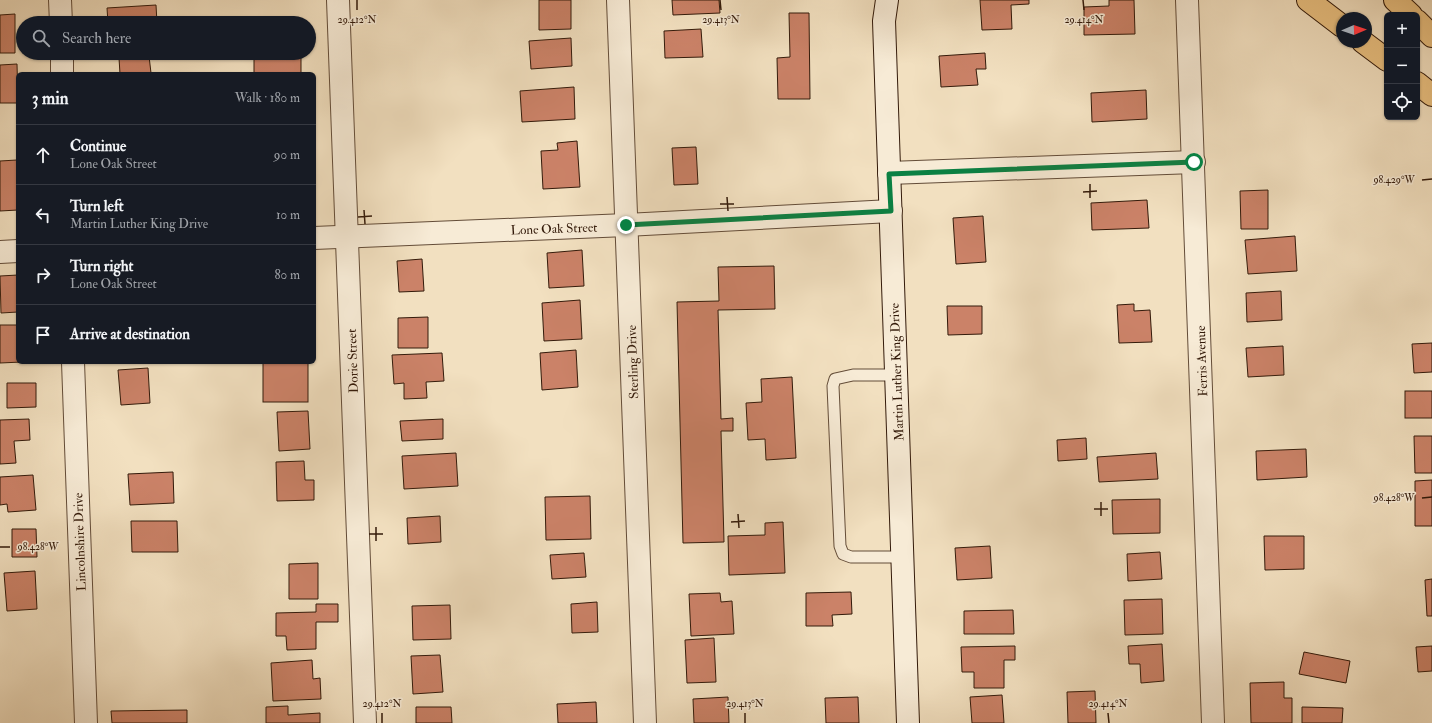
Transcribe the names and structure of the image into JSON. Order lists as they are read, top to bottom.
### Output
{
  "streets": {
    "street": [
      "Lone Oak Street",
      "Dorie Street",
      "Ferris Avenue",
      "Sterling Drive",
      "Martin Luther King Drive",
      "Lincolnshire Drive"
    ]
  },
  "crossings": [
    ["Lone Oak Street", "Dorie Street"],
    ["Lone Oak Street", "Sterling Drive"],
    ["Lone Oak Street", "Martin Luther King Drive"]
  ],
  "north": "right",
  "page": {
    "map_buttons": ["+", "−"],
    "search": "Search here",
    "heading": ["3 min", "Walk · 180 m"],
    "list": [
      ["Continue", "Lone Oak Street", "90 m"],
      ["Turn left", "Martin Luther King Drive", "10 m"],
      ["Turn right", "Lone Oak Street", "80 m"],
      "Arrive at destination"
    ]
  },
  "coordinates": [
    "29.412°N",
    "29.413°N",
    "29.414°N",
    "98.429°W",
    "98.428°W"
  ]
}
